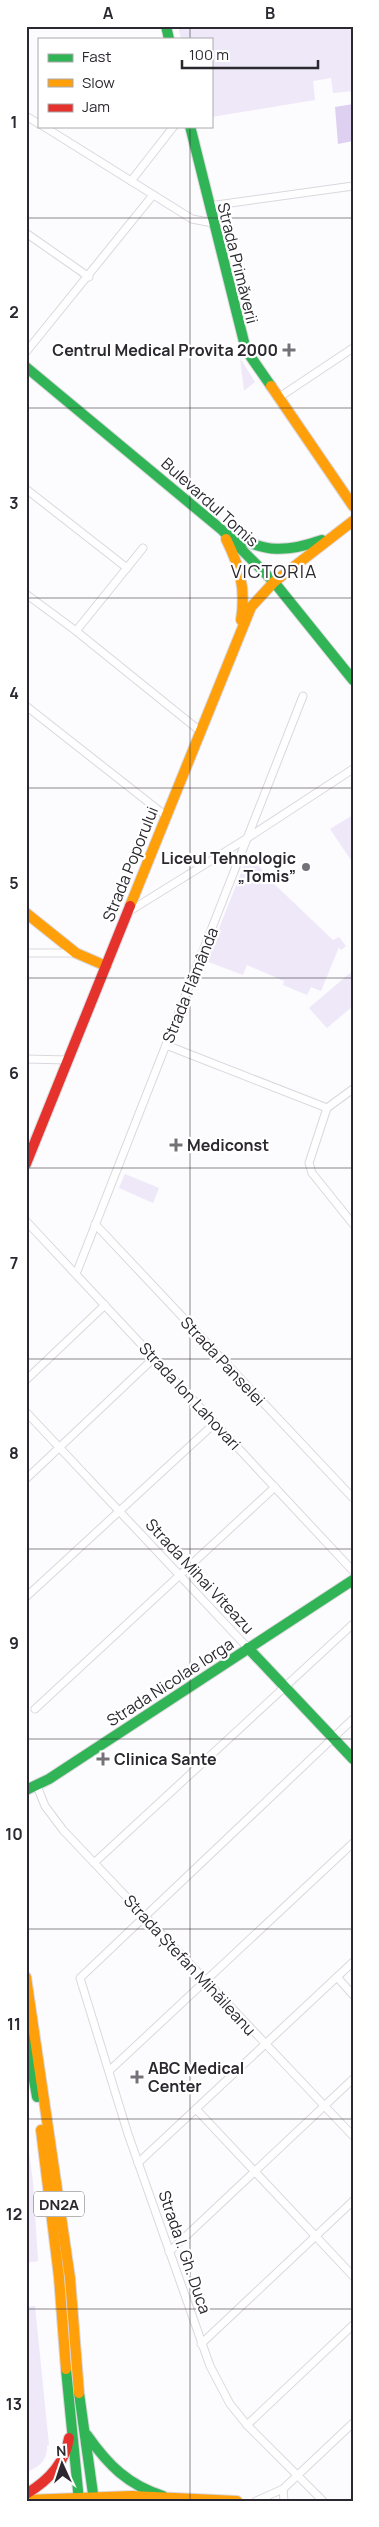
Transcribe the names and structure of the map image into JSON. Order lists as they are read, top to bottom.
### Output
{
  "streets": {
    "main road": [
      "Strada Primăverii",
      "Bulevardul Tomis",
      "Strada Poporului",
      "Strada Mihai Viteazu",
      "Strada Nicolae Iorga",
      "DN2A"
    ],
    "street": [
      "Strada Flămânda",
      "Strada Panselei",
      "Strada Ion Lahovari",
      "Strada Ștefan Mihăileanu",
      "Strada I. Gh. Duca"
    ]
  },
  "crossings": [
    ["Bulevardul Tomis", "Strada Poporului"],
    ["Strada Flămânda", "Strada Panselei"],
    ["Strada Flămânda", "Strada Ion Lahovari"],
    ["Strada Mihai Viteazu", "Strada Nicolae Iorga"],
    ["Strada Nicolae Iorga", "Strada Ștefan Mihăileanu"],
    ["Strada Ștefan Mihăileanu", "Strada I. Gh. Duca"]
  ],
  "districts": ["VICTORIA"],
  "places": {
    "health": [
      "Centrul Medical Provita 2000",
      "Mediconst",
      "Clinica Sante",
      "ABC Medical Center"
    ],
    "other": ["Liceul Tehnologic „Tomis”"]
  },
  "legend": ["Fast", "Slow", "Jam"],
  "scale_bar": "100 m",
  "north": "top",
  "grid": {
    "columns": ["A", "B"],
    "rows": [
      "1",
      "2",
      "3",
      "4",
      "5",
      "6",
      "7",
      "8",
      "9",
      "10",
      "11",
      "12",
      "13"
    ]
  }
}
